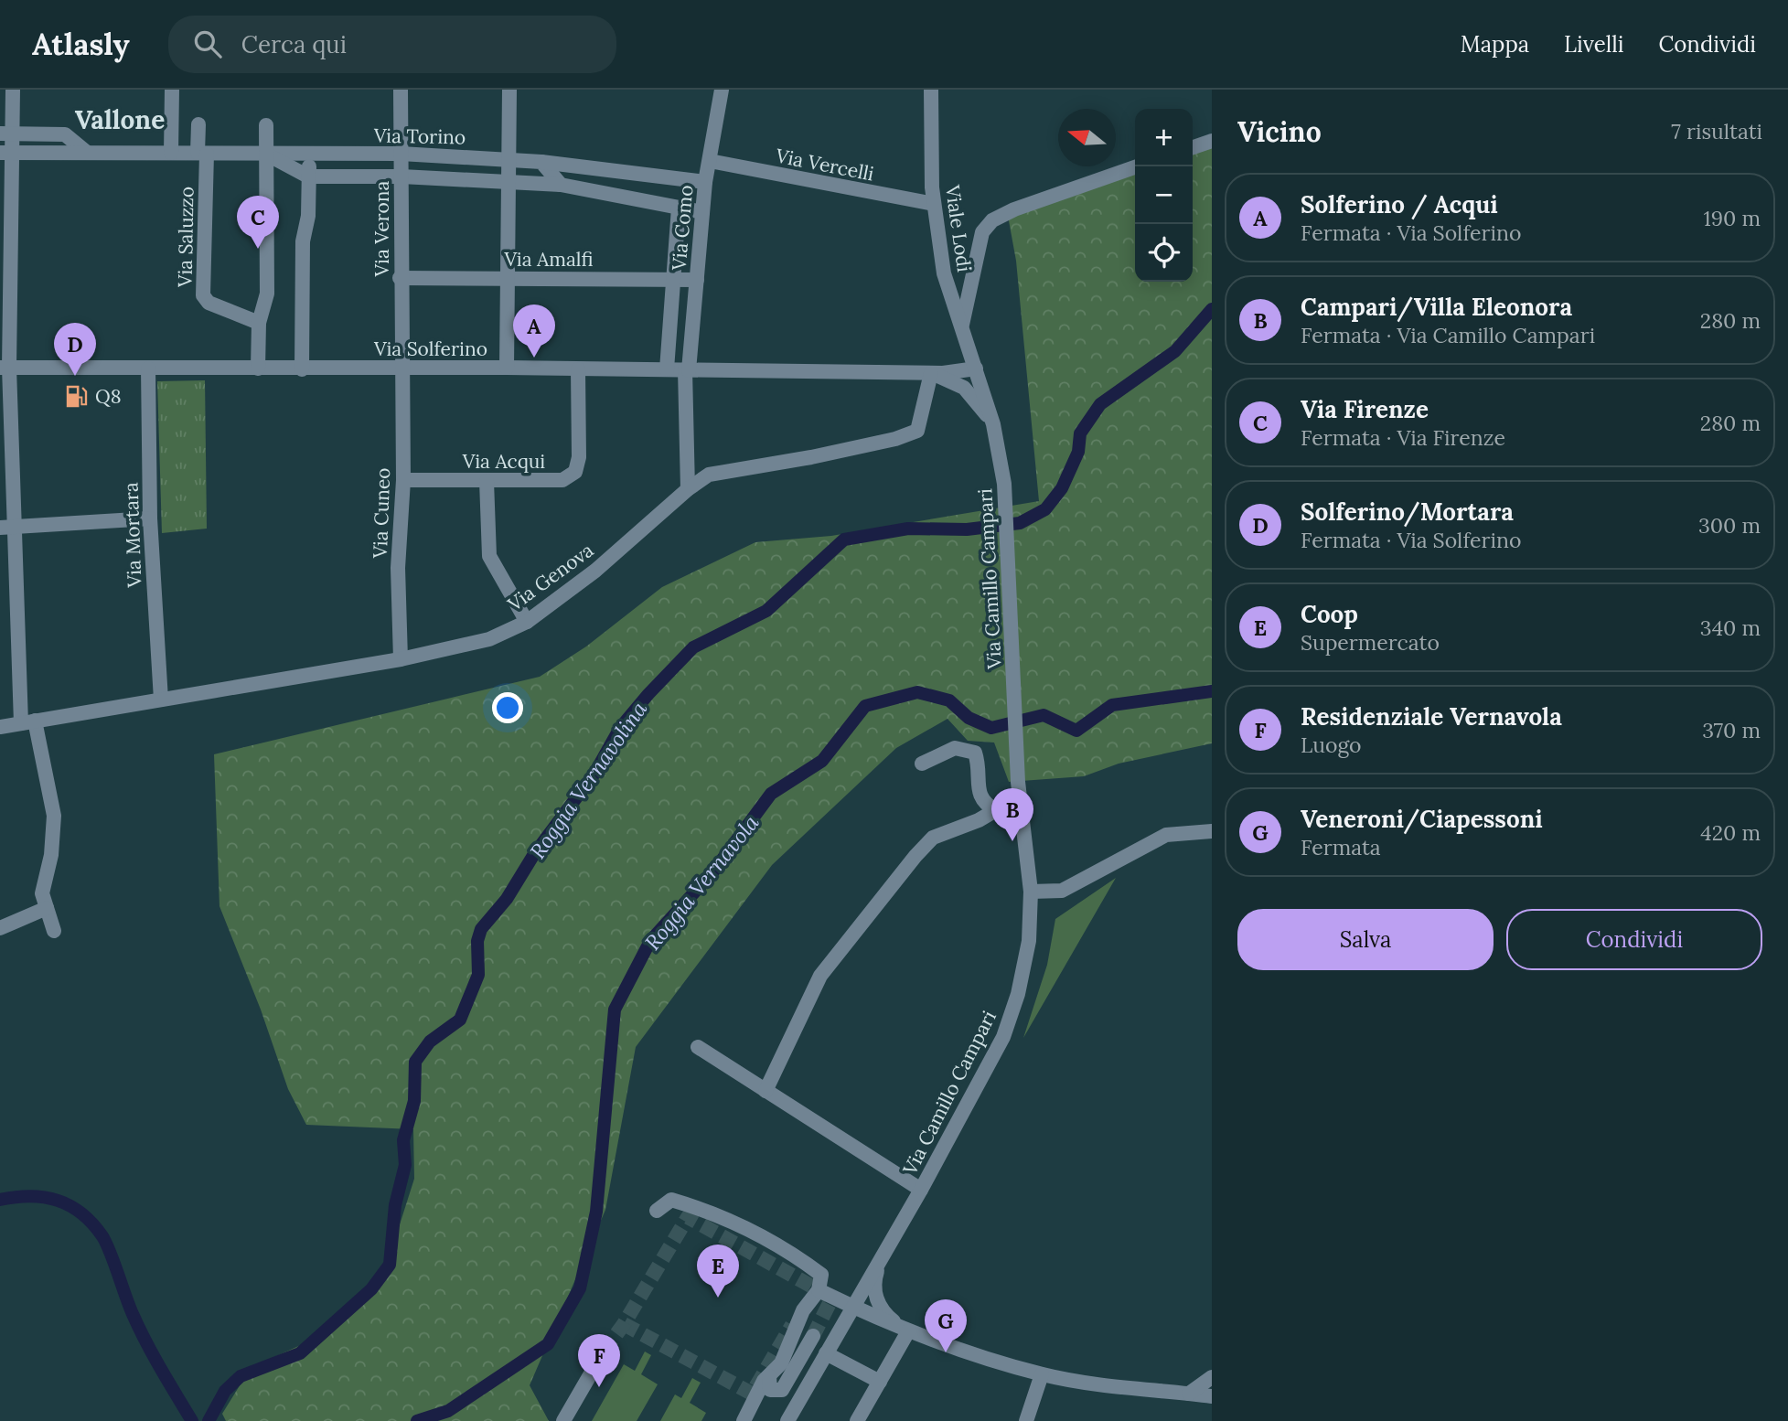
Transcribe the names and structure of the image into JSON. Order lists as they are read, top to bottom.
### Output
{
  "streets": {
    "street": [
      "Via Torino",
      "Via Vercelli",
      "Via Como",
      "Via Verona",
      "Viale Lodi",
      "Via Saluzzo",
      "Via Amalfi",
      "Via Solferino",
      "Via Acqui",
      "Via Cuneo",
      "Via Mortara",
      "Via Genova",
      "Via Camillo Campari"
    ]
  },
  "crossings": [
    ["Via Torino", "Via Como"],
    ["Via Torino", "Via Verona"],
    ["Via Torino", "Via Saluzzo"],
    ["Via Vercelli", "Via Como"],
    ["Via Vercelli", "Viale Lodi"],
    ["Via Como", "Via Amalfi"],
    ["Via Como", "Via Solferino"],
    ["Via Como", "Via Genova"],
    ["Via Verona", "Via Amalfi"],
    ["Via Verona", "Via Solferino"],
    ["Via Verona", "Via Cuneo"],
    ["Viale Lodi", "Via Solferino"],
    ["Viale Lodi", "Via Camillo Campari"],
    ["Via Solferino", "Via Acqui"],
    ["Via Solferino", "Via Cuneo"],
    ["Via Solferino", "Via Mortara"],
    ["Via Solferino", "Via Genova"],
    ["Via Solferino", "Via Camillo Campari"],
    ["Via Acqui", "Via Cuneo"],
    ["Via Cuneo", "Via Genova"],
    ["Via Mortara", "Via Genova"]
  ],
  "districts": ["Vallone"],
  "water": ["Roggia Vernavolina", "Roggia Vernavola"],
  "places": {
    "fuel station": ["Q8"]
  },
  "north": "left",
  "page": {
    "header": "Atlasly",
    "search": "Cerca qui",
    "nav": ["Mappa", "Livelli", "Condividi"],
    "heading": ["Vicino", "7 risultati"],
    "map_buttons": ["+", "−"],
    "list": [
      {
        "mark": "A",
        "name": "Solferino / Acqui",
        "note": "Fermata · Via Solferino",
        "value": "190 m"
      },
      {
        "mark": "B",
        "name": "Campari/Villa Eleonora",
        "note": "Fermata · Via Camillo Campari",
        "value": "280 m"
      },
      {
        "mark": "C",
        "name": "Via Firenze",
        "note": "Fermata · Via Firenze",
        "value": "280 m"
      },
      {
        "mark": "D",
        "name": "Solferino/Mortara",
        "note": "Fermata · Via Solferino",
        "value": "300 m"
      },
      {
        "mark": "E",
        "name": "Coop",
        "note": "Supermercato",
        "value": "340 m"
      },
      {
        "mark": "F",
        "name": "Residenziale Vernavola",
        "note": "Luogo",
        "value": "370 m"
      },
      {
        "mark": "G",
        "name": "Veneroni/Ciapessoni",
        "note": "Fermata",
        "value": "420 m"
      }
    ],
    "pins": [
      "C",
      "A",
      "D",
      "B",
      "E",
      "G",
      "F"
    ],
    "buttons": ["Salva", "Condividi"]
  }
}
